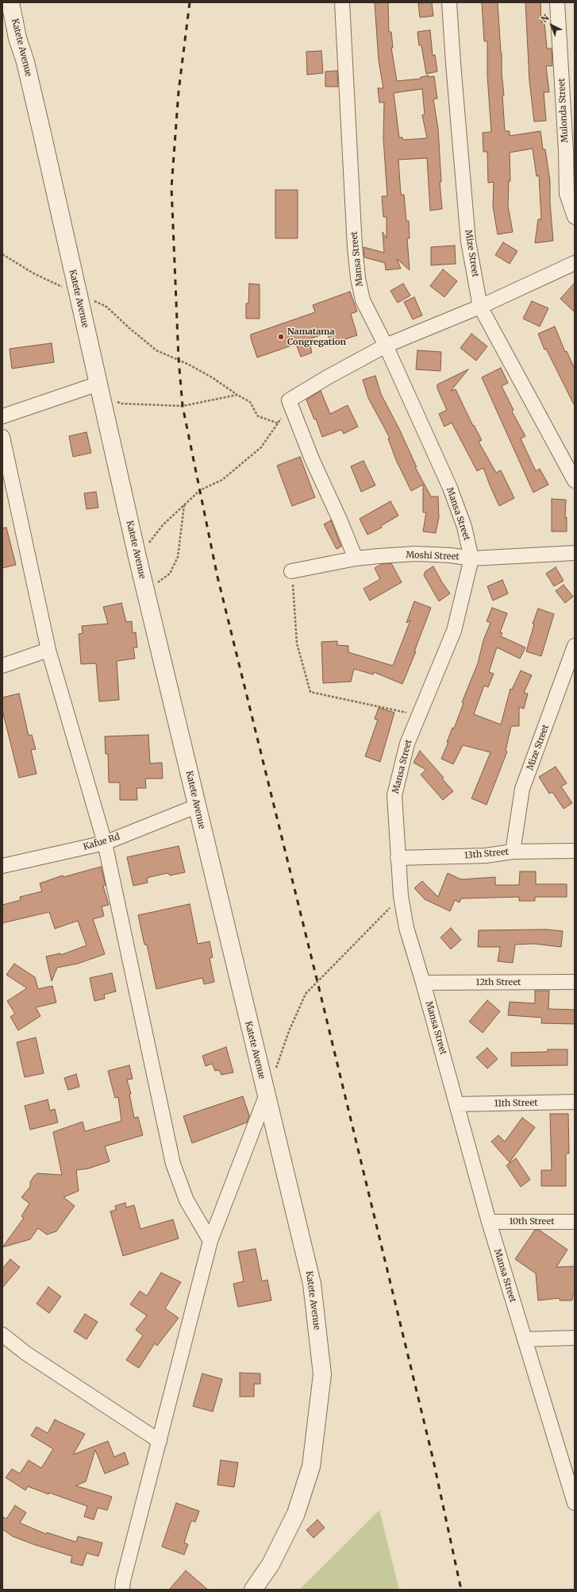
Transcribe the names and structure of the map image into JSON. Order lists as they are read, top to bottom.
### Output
{
  "streets": {
    "street": [
      "Katete Avenue",
      "Mulonda Street",
      "Mize Street",
      "Mansa Street",
      "Moshi Street",
      "Kafue Rd",
      "13th Street",
      "12th Street",
      "11th Street",
      "10th Street"
    ]
  },
  "crossings": [
    ["Katete Avenue", "Kafue Rd"],
    ["Mize Street", "13th Street"],
    ["Mansa Street", "Moshi Street"],
    ["Mansa Street", "13th Street"],
    ["Mansa Street", "12th Street"],
    ["Mansa Street", "11th Street"],
    ["Mansa Street", "10th Street"]
  ],
  "places": ["Namatama Congregation"],
  "north": "top left"
}
